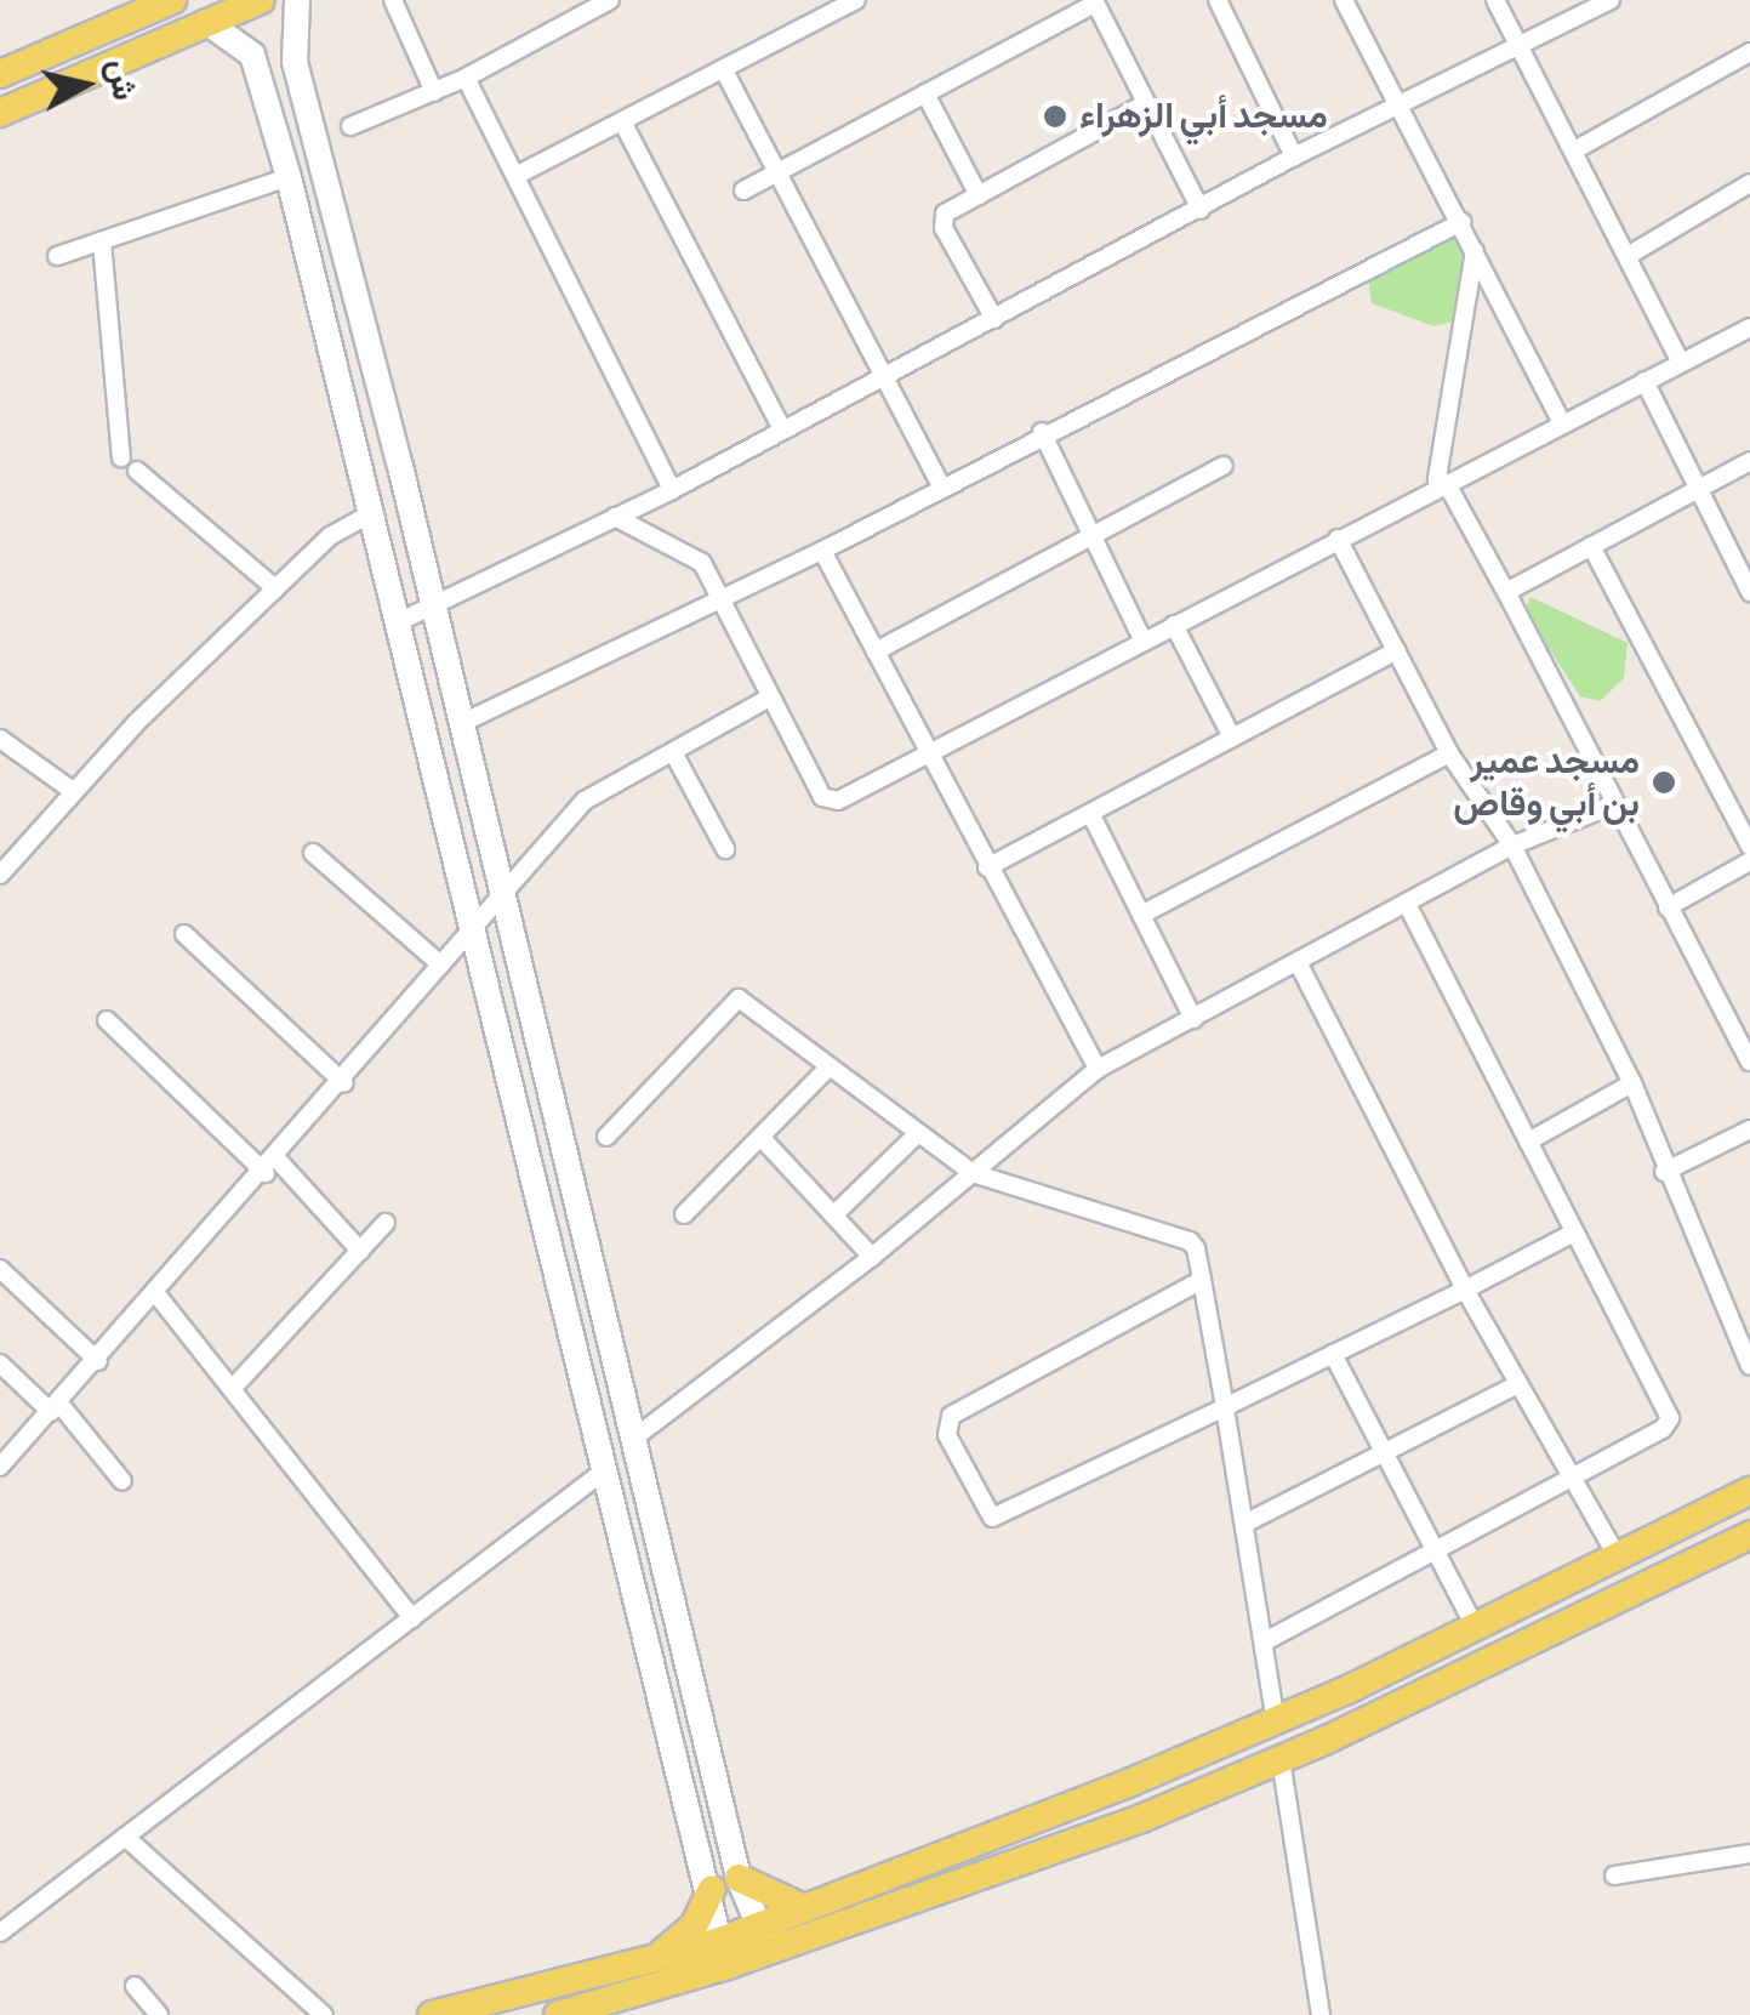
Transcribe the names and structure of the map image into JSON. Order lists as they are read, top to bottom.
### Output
{
  "places": ["مسجد أبي الزهراء", "مسجد عمير بن أبي وقاص"],
  "north": "right"
}
